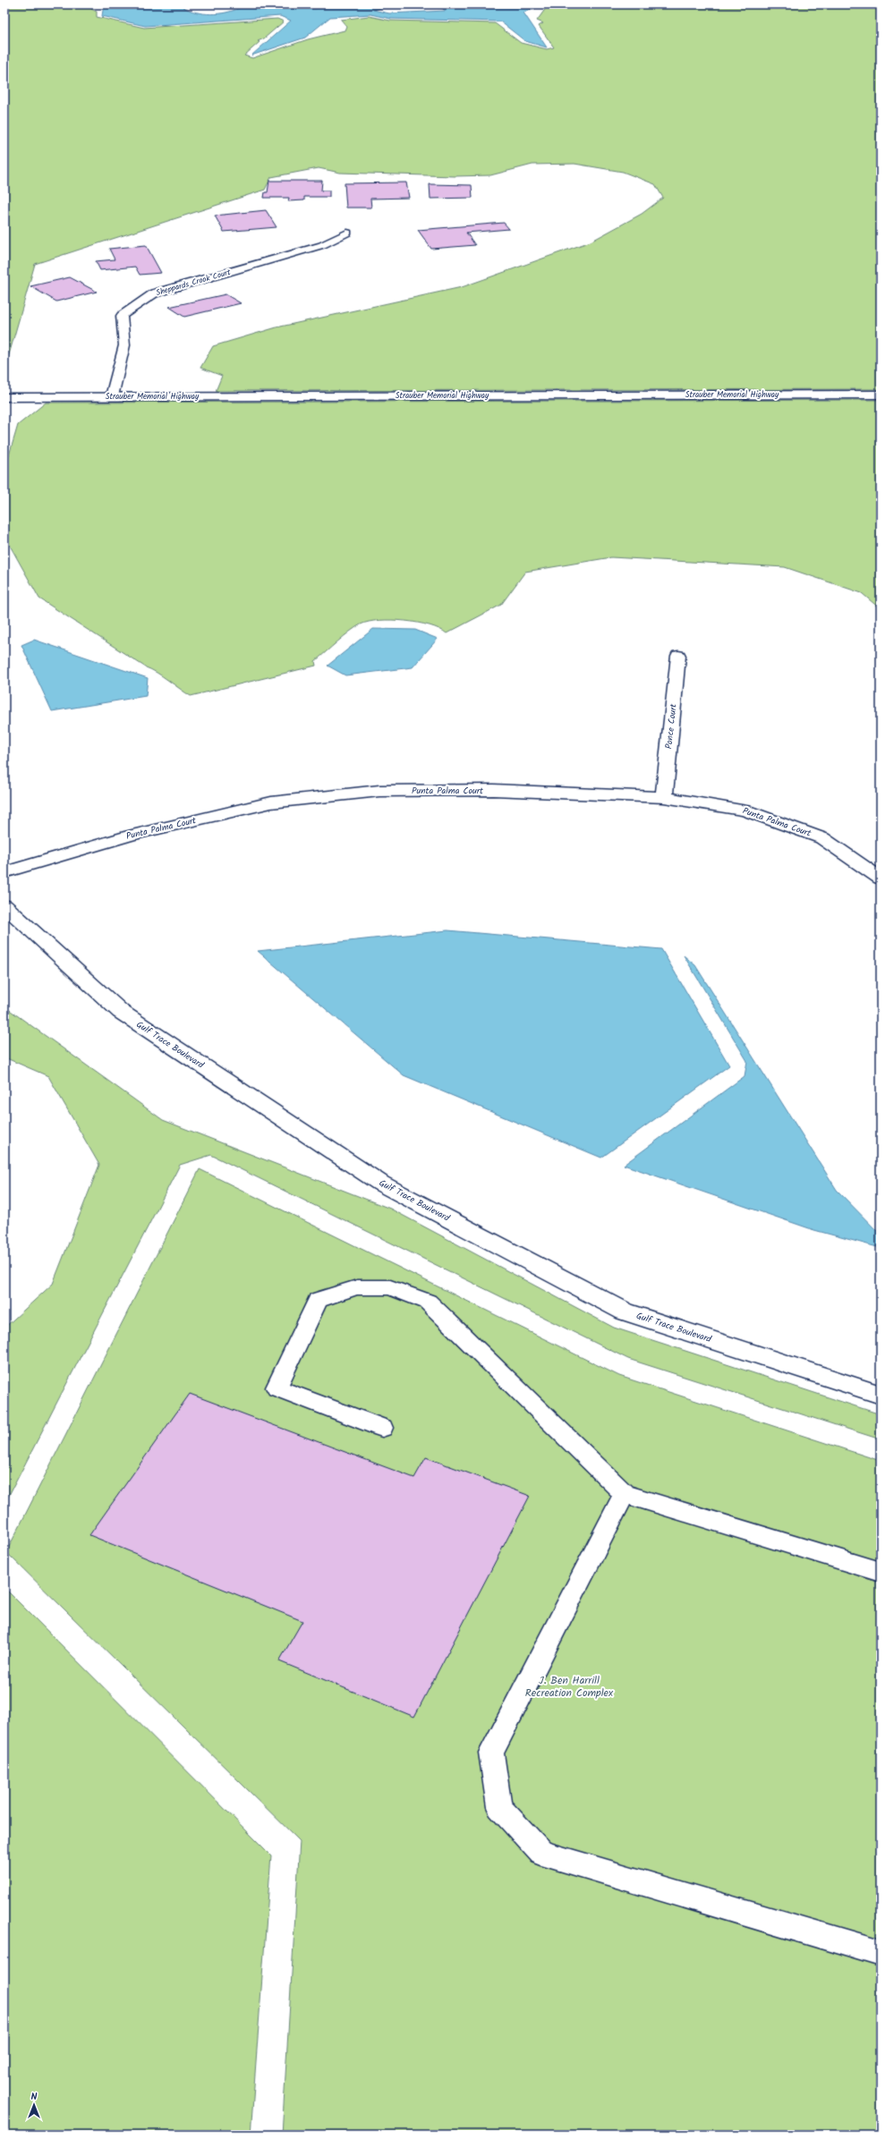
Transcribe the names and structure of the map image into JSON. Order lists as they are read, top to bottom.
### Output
{
  "streets": {
    "street": [
      "Sheppards Crook Court",
      "Strauber Memorial Highway",
      "Ponce Court",
      "Punta Palma Court",
      "Gulf Trace Boulevard"
    ]
  },
  "crossings": [
    ["Sheppards Crook Court", "Strauber Memorial Highway"],
    ["Ponce Court", "Punta Palma Court"]
  ],
  "parks": ["J. Ben Harrill Recreation Complex"],
  "north": "top"
}
